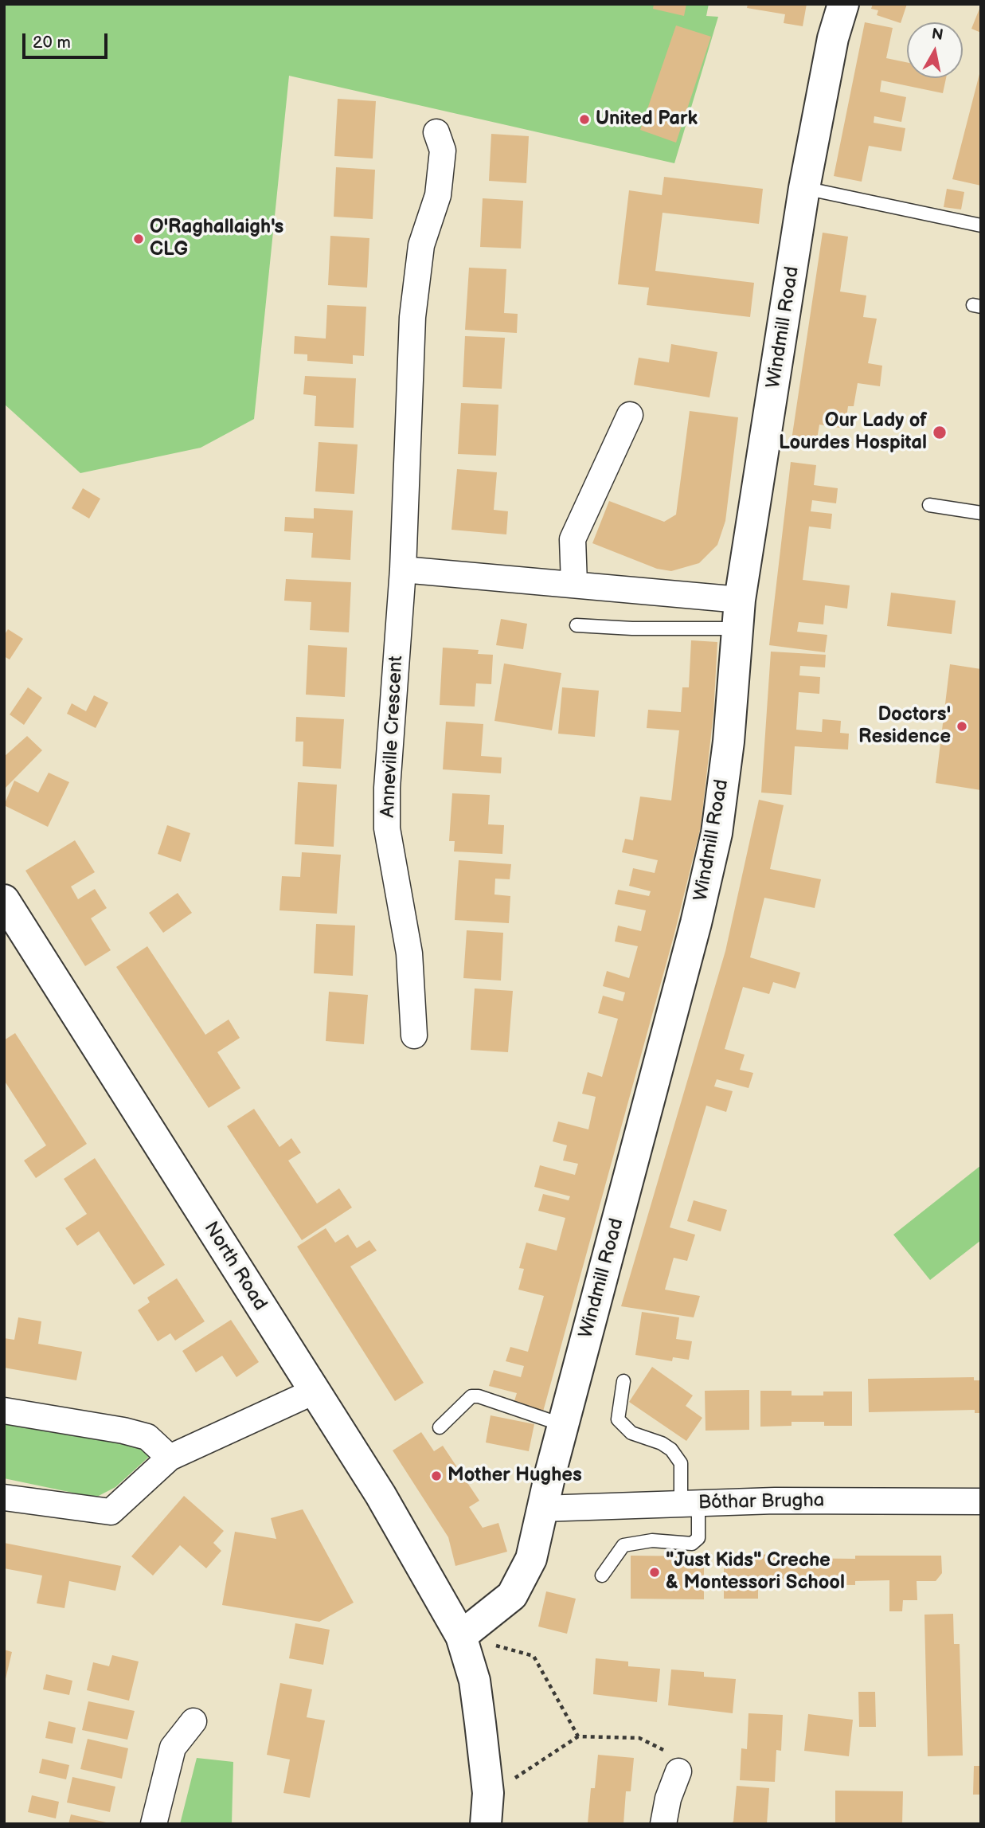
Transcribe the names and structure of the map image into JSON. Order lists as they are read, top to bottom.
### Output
{
  "streets": {
    "street": [
      "Windmill Road",
      "Anneville Crescent",
      "North Road",
      "Bóthar Brugha"
    ]
  },
  "crossings": [
    ["Windmill Road", "North Road"],
    ["Windmill Road", "Bóthar Brugha"]
  ],
  "places": [
    "United Park",
    "O'Raghallaigh's CLG",
    "Our Lady of Lourdes Hospital",
    "Doctors' Residence",
    "Mother Hughes",
    "\"Just Kids\" Creche & Montessori School"
  ],
  "scale_bar": "20 m",
  "north": "top"
}
